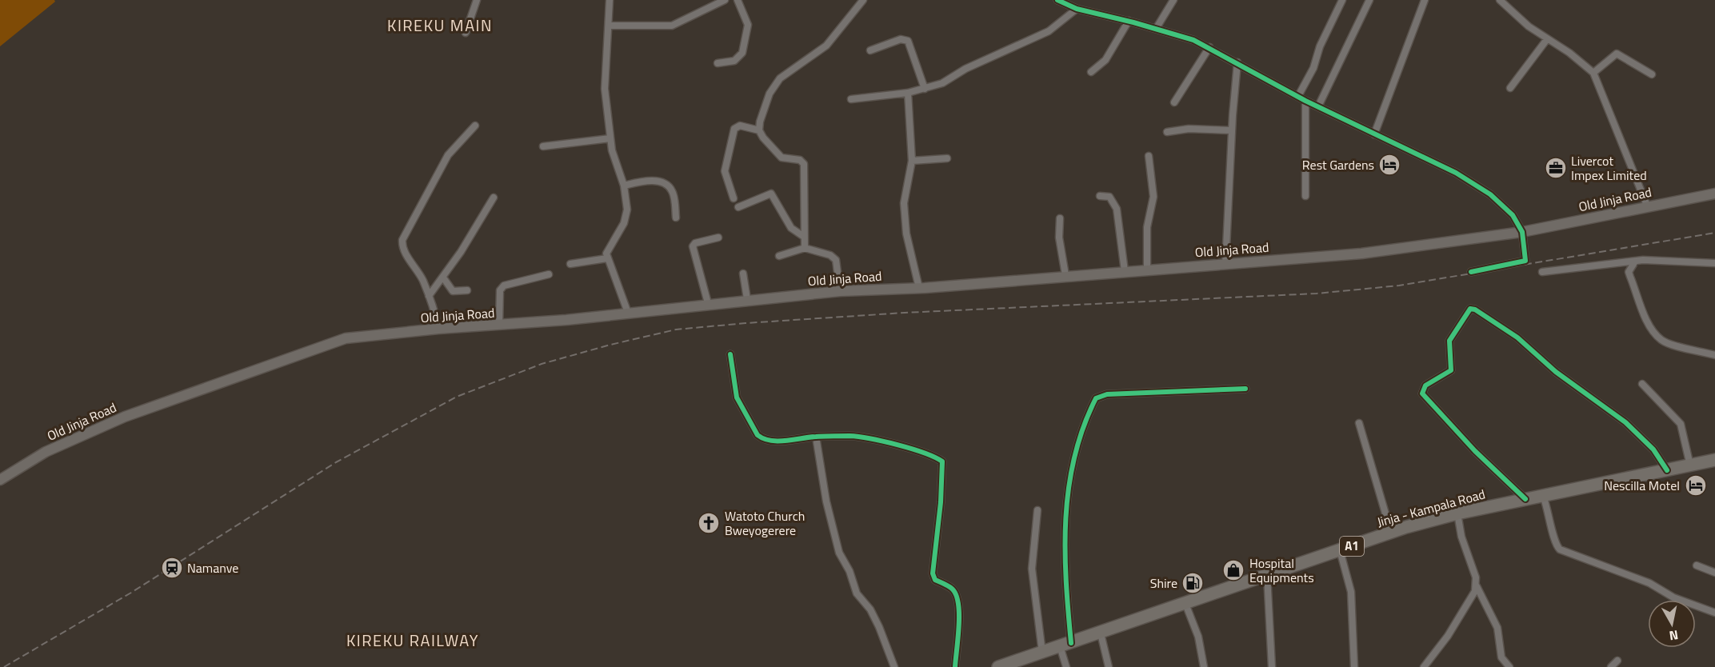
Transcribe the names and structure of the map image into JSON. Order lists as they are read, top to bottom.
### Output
{
  "streets": {
    "highway": ["Jinja - Kampala Road", "A1"],
    "main road": ["Old Jinja Road"]
  },
  "districts": ["KIREKU MAIN", "KIREKU RAILWAY"],
  "places": {
    "hotel": ["Rest Gardens", "Nescilla Motel"],
    "office": ["Livercot Impex Limited"],
    "church": ["Watoto Church Bweyogerere"],
    "station": ["Namanve"],
    "shop": ["Hospital Equipments"],
    "fuel station": ["Shire"]
  },
  "north": "bottom"
}
